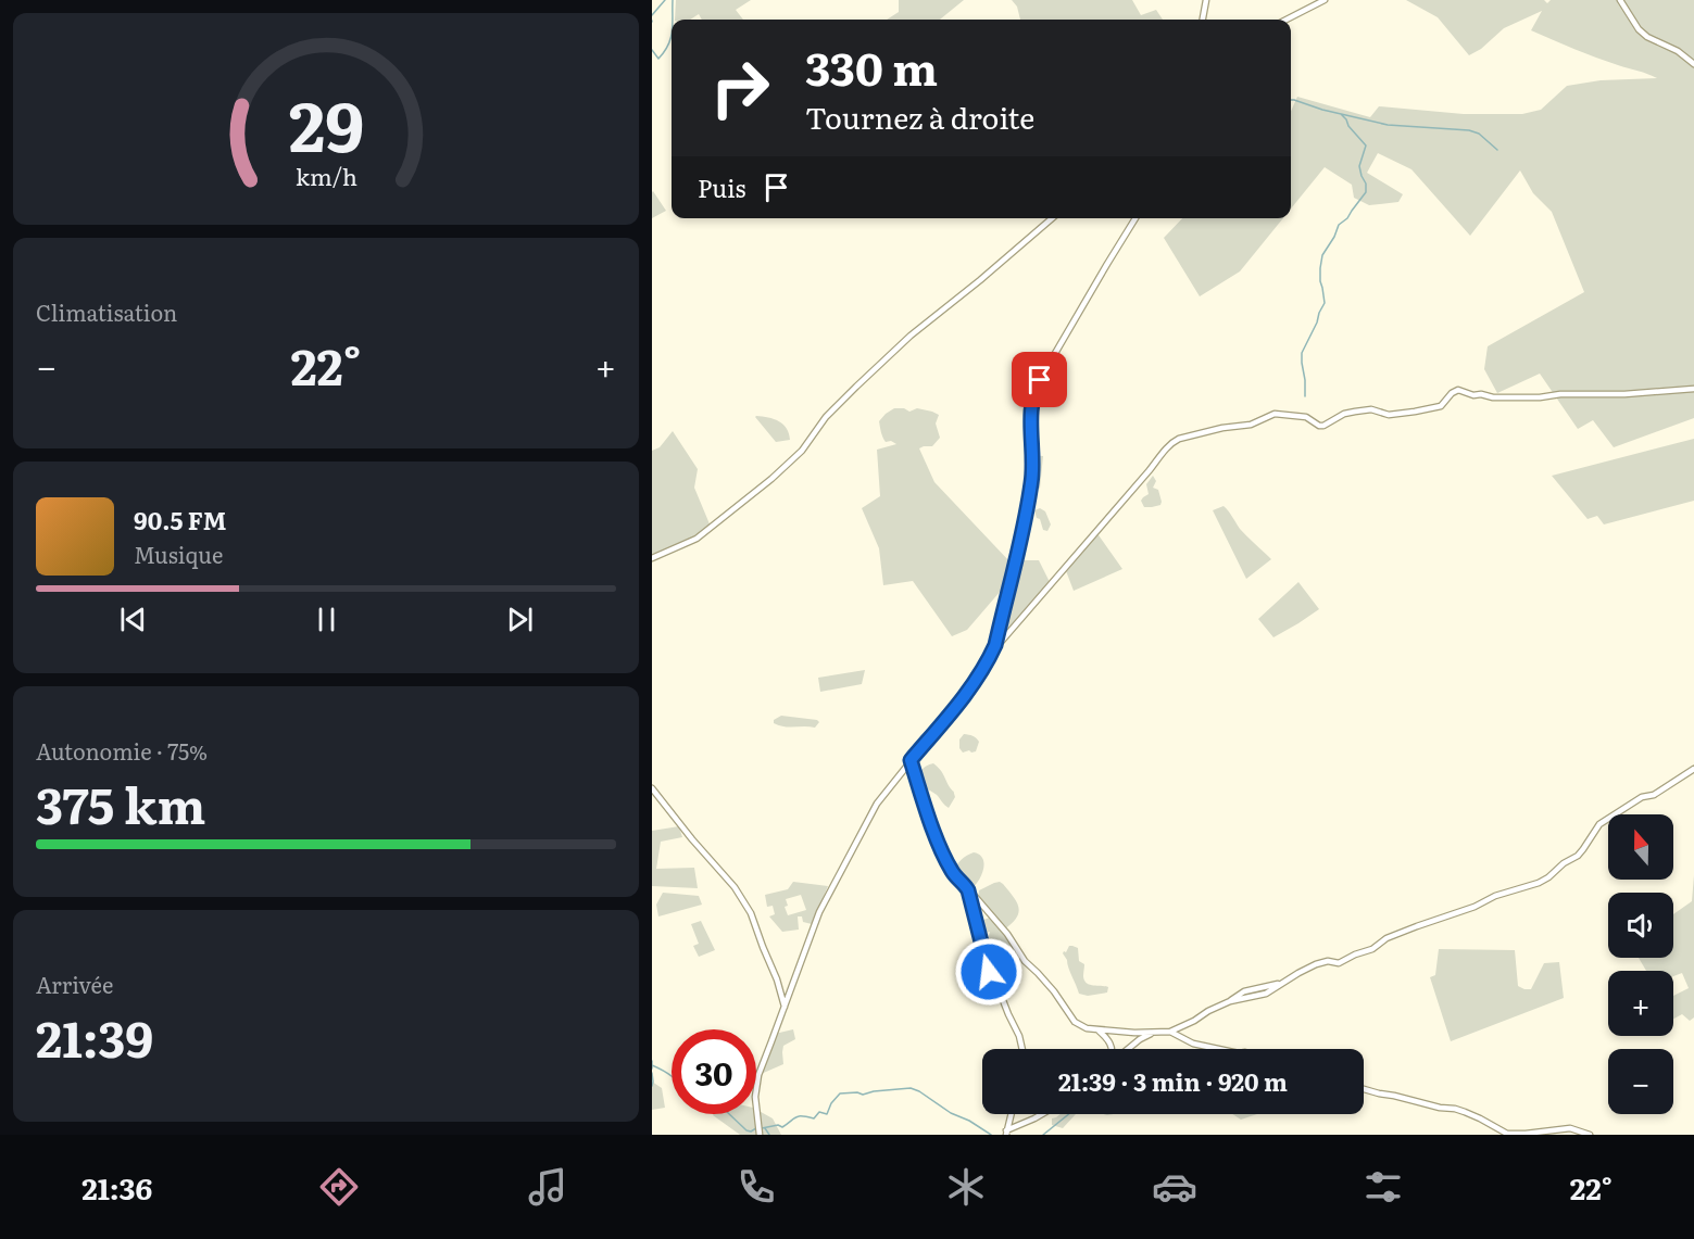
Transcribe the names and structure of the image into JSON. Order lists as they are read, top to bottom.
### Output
{
  "north": "top",
  "page": {
    "turn": ["330 m", "Tournez à droite"],
    "then": "Puis",
    "tile": [
      "Climatisation",
      ["Autonomie · 75%", "375 km"],
      ["Arrivée", "21:39"]
    ],
    "heat": ["−", "22°", "+"],
    "song": ["90.5 FM", "Musique"],
    "map_buttons": ["+", "−"],
    "limit": "30",
    "trip": "21:39 · 3 min · 920 m",
    "tabs": ["21:36", "22°"],
    "gauge": ["29", "km/h"]
  }
}
